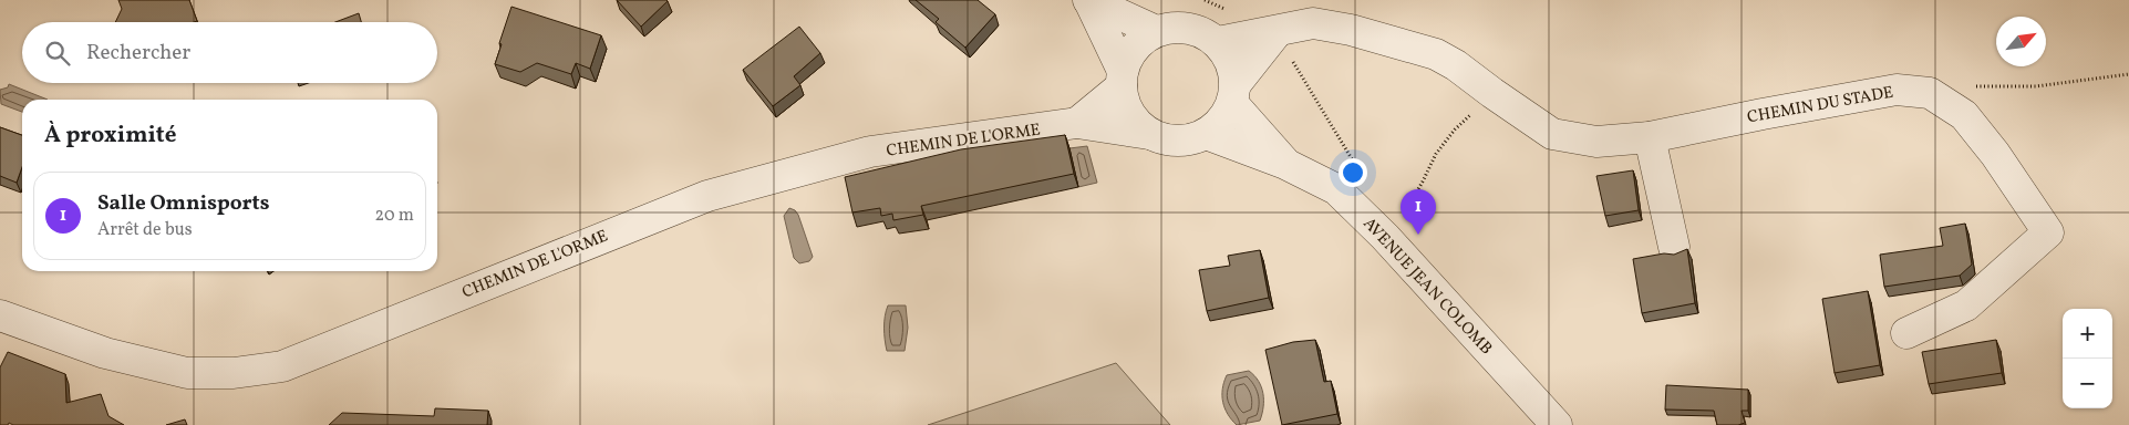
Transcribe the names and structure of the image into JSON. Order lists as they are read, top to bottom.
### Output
{
  "streets": {
    "street": ["CHEMIN DU STADE", "CHEMIN DE L'ORME", "AVENUE JEAN COLOMB"]
  },
  "crossings": [
    ["CHEMIN DU STADE", "CHEMIN DE L'ORME"],
    ["CHEMIN DU STADE", "AVENUE JEAN COLOMB"],
    ["CHEMIN DE L'ORME", "AVENUE JEAN COLOMB"]
  ],
  "north": "top right",
  "page": {
    "search": "Rechercher",
    "heading": "À proximité",
    "list": [
      {
        "mark": "1",
        "name": "Salle Omnisports",
        "note": "Arrêt de bus",
        "value": "20 m"
      }
    ],
    "pins": "1",
    "map_buttons": ["+", "−"]
  }
}
